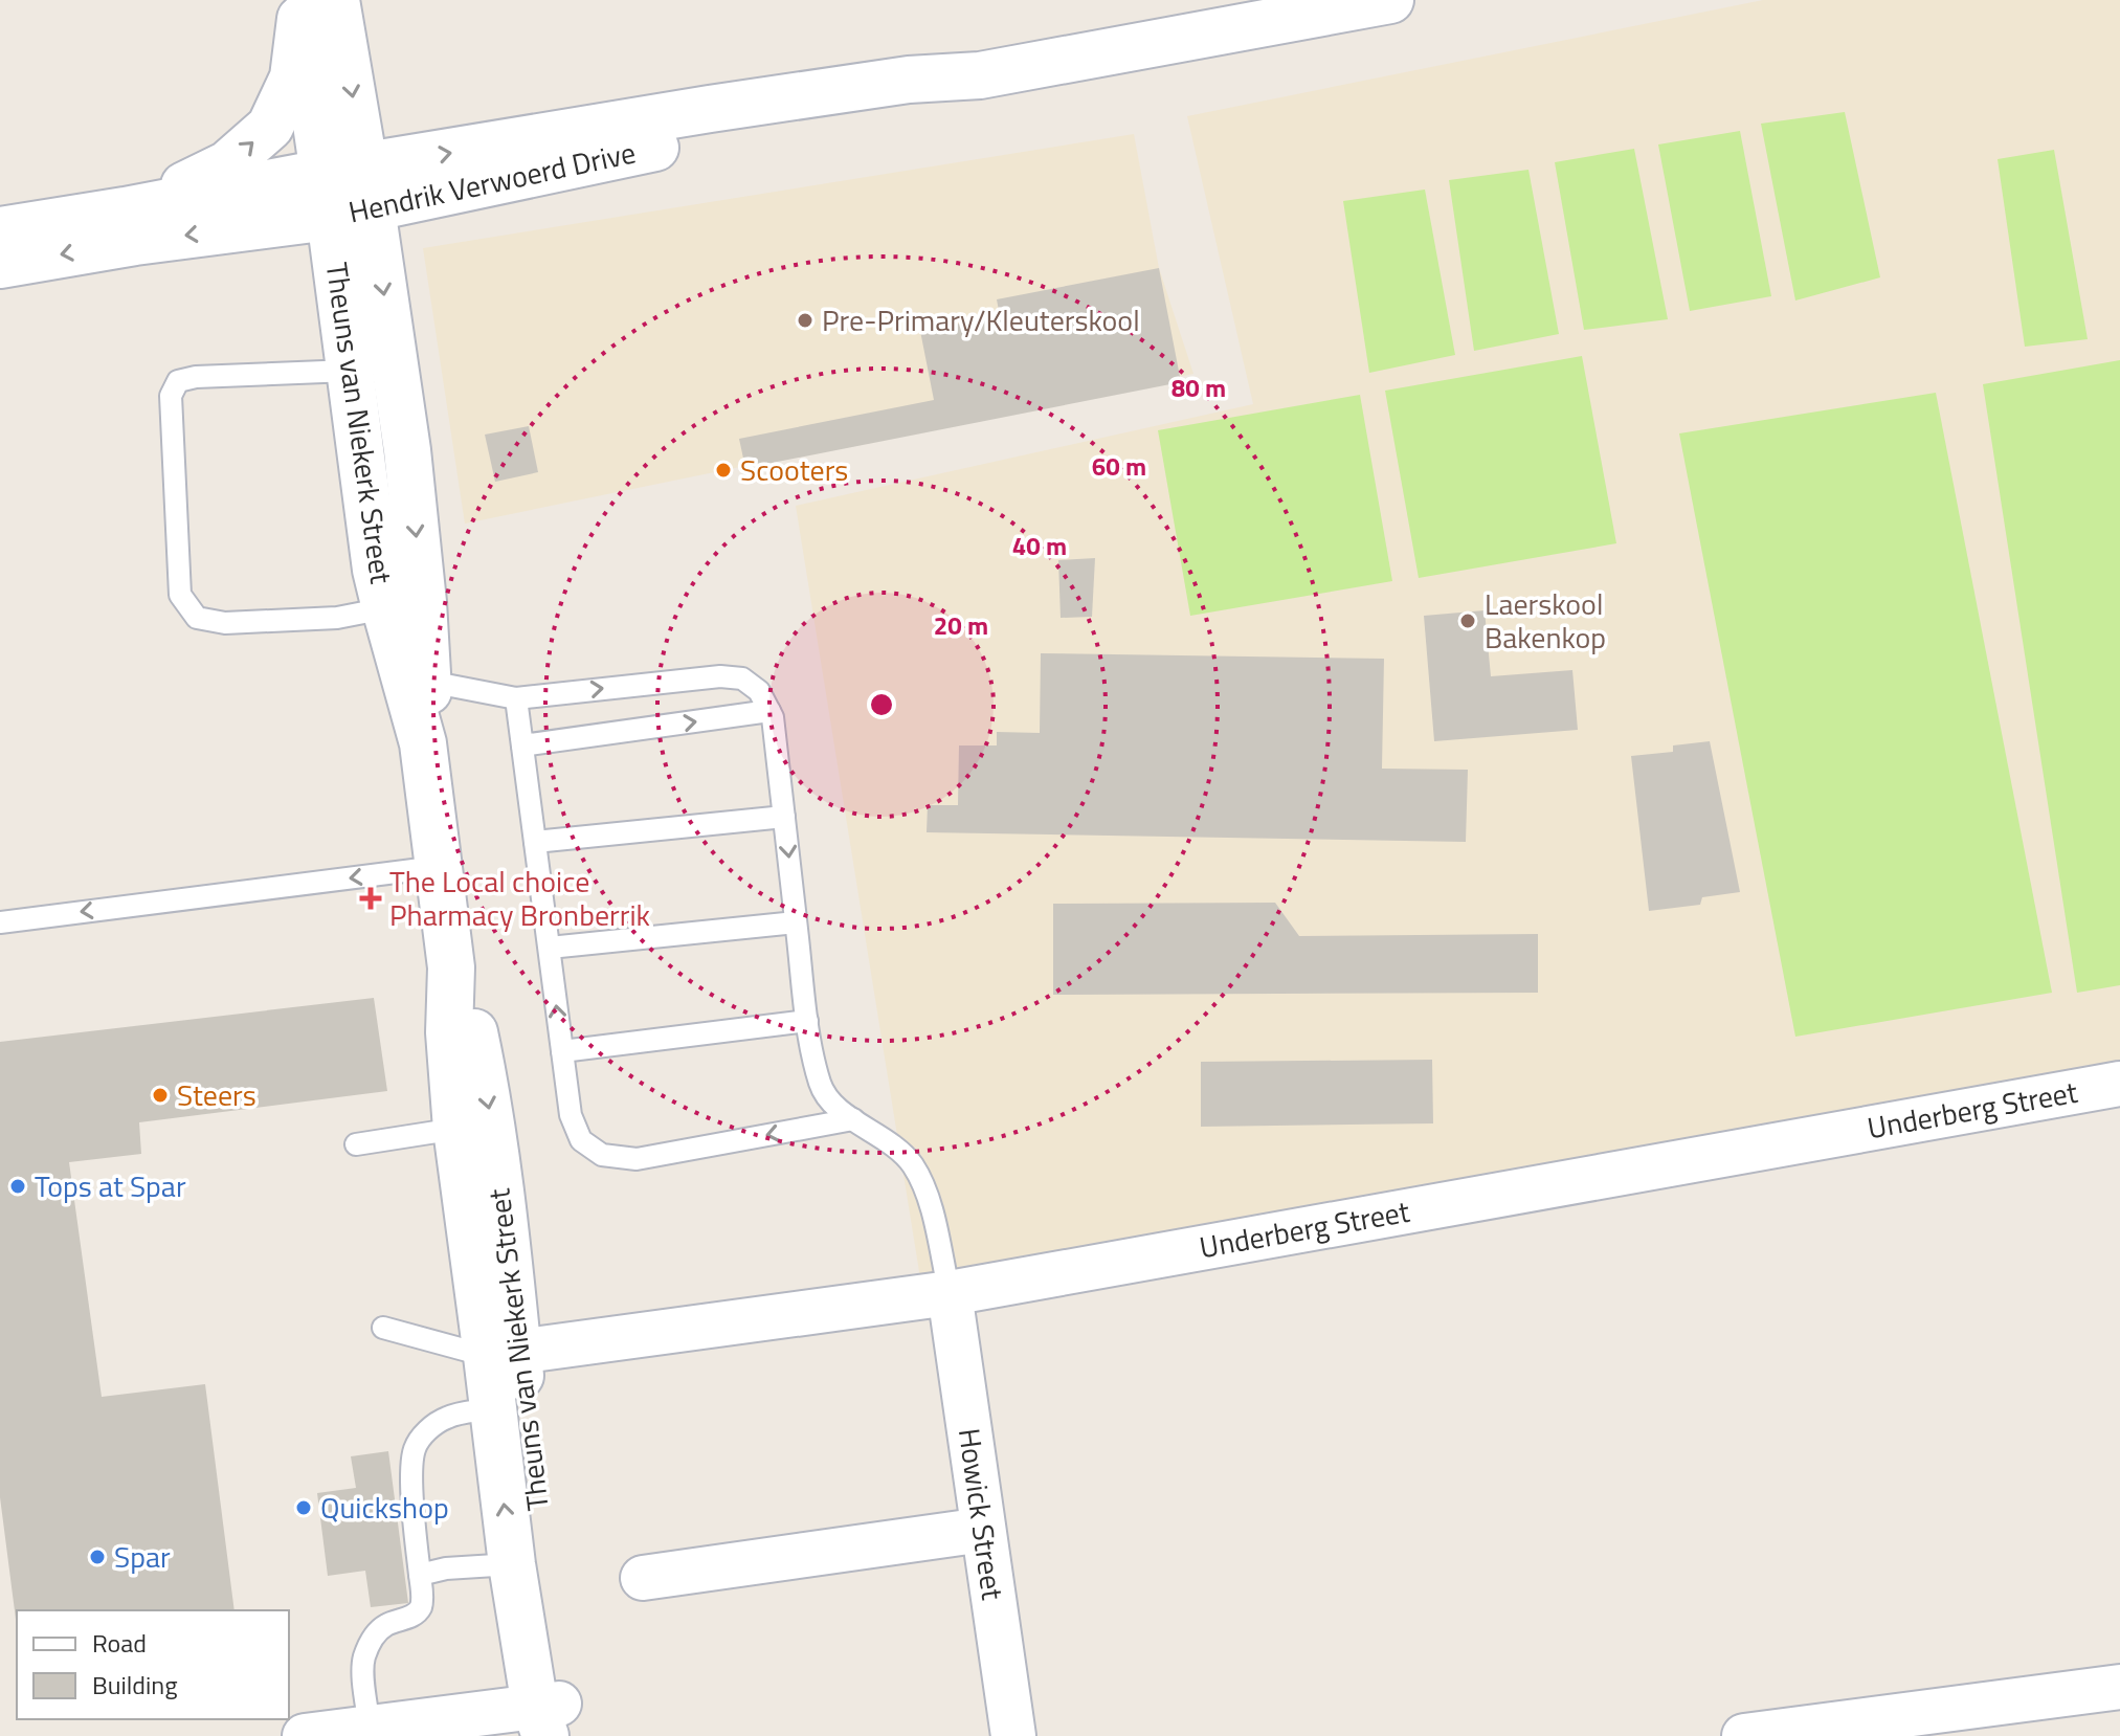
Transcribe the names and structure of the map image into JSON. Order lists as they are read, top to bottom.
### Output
{
  "streets": {
    "street": [
      "Hendrik Verwoerd Drive",
      "Theuns van Niekerk Street",
      "Underberg Street",
      "Howick Street"
    ]
  },
  "crossings": [
    ["Hendrik Verwoerd Drive", "Theuns van Niekerk Street"],
    ["Theuns van Niekerk Street", "Underberg Street"],
    ["Underberg Street", "Howick Street"]
  ],
  "places": {
    "other": [
      "Pre-Primary/Kleuterskool",
      "Scooters",
      "Laerskool Bakenkop",
      "Steers",
      "Tops at Spar",
      "Quickshop",
      "Spar"
    ],
    "health": ["The Local choice Pharmacy Bronberrik"]
  },
  "legend": ["Road", "Building"],
  "rings": [
    "80 m",
    "60 m",
    "40 m",
    "20 m"
  ]
}
